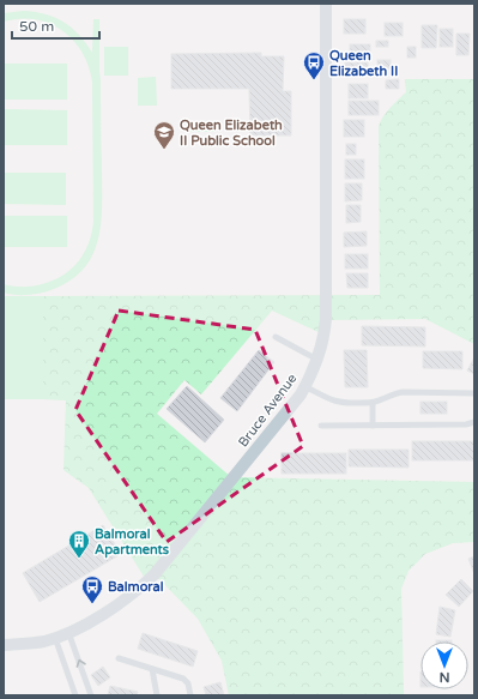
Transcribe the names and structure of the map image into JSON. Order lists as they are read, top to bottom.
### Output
{
  "streets": {
    "street": ["Bruce Avenue"]
  },
  "places": {
    "bus stop": ["Queen Elizabeth II", "Balmoral"],
    "school or university": ["Queen Elizabeth II Public School"],
    "building": ["Balmoral Apartments"]
  },
  "scale_bar": "50 m",
  "north": "bottom"
}
